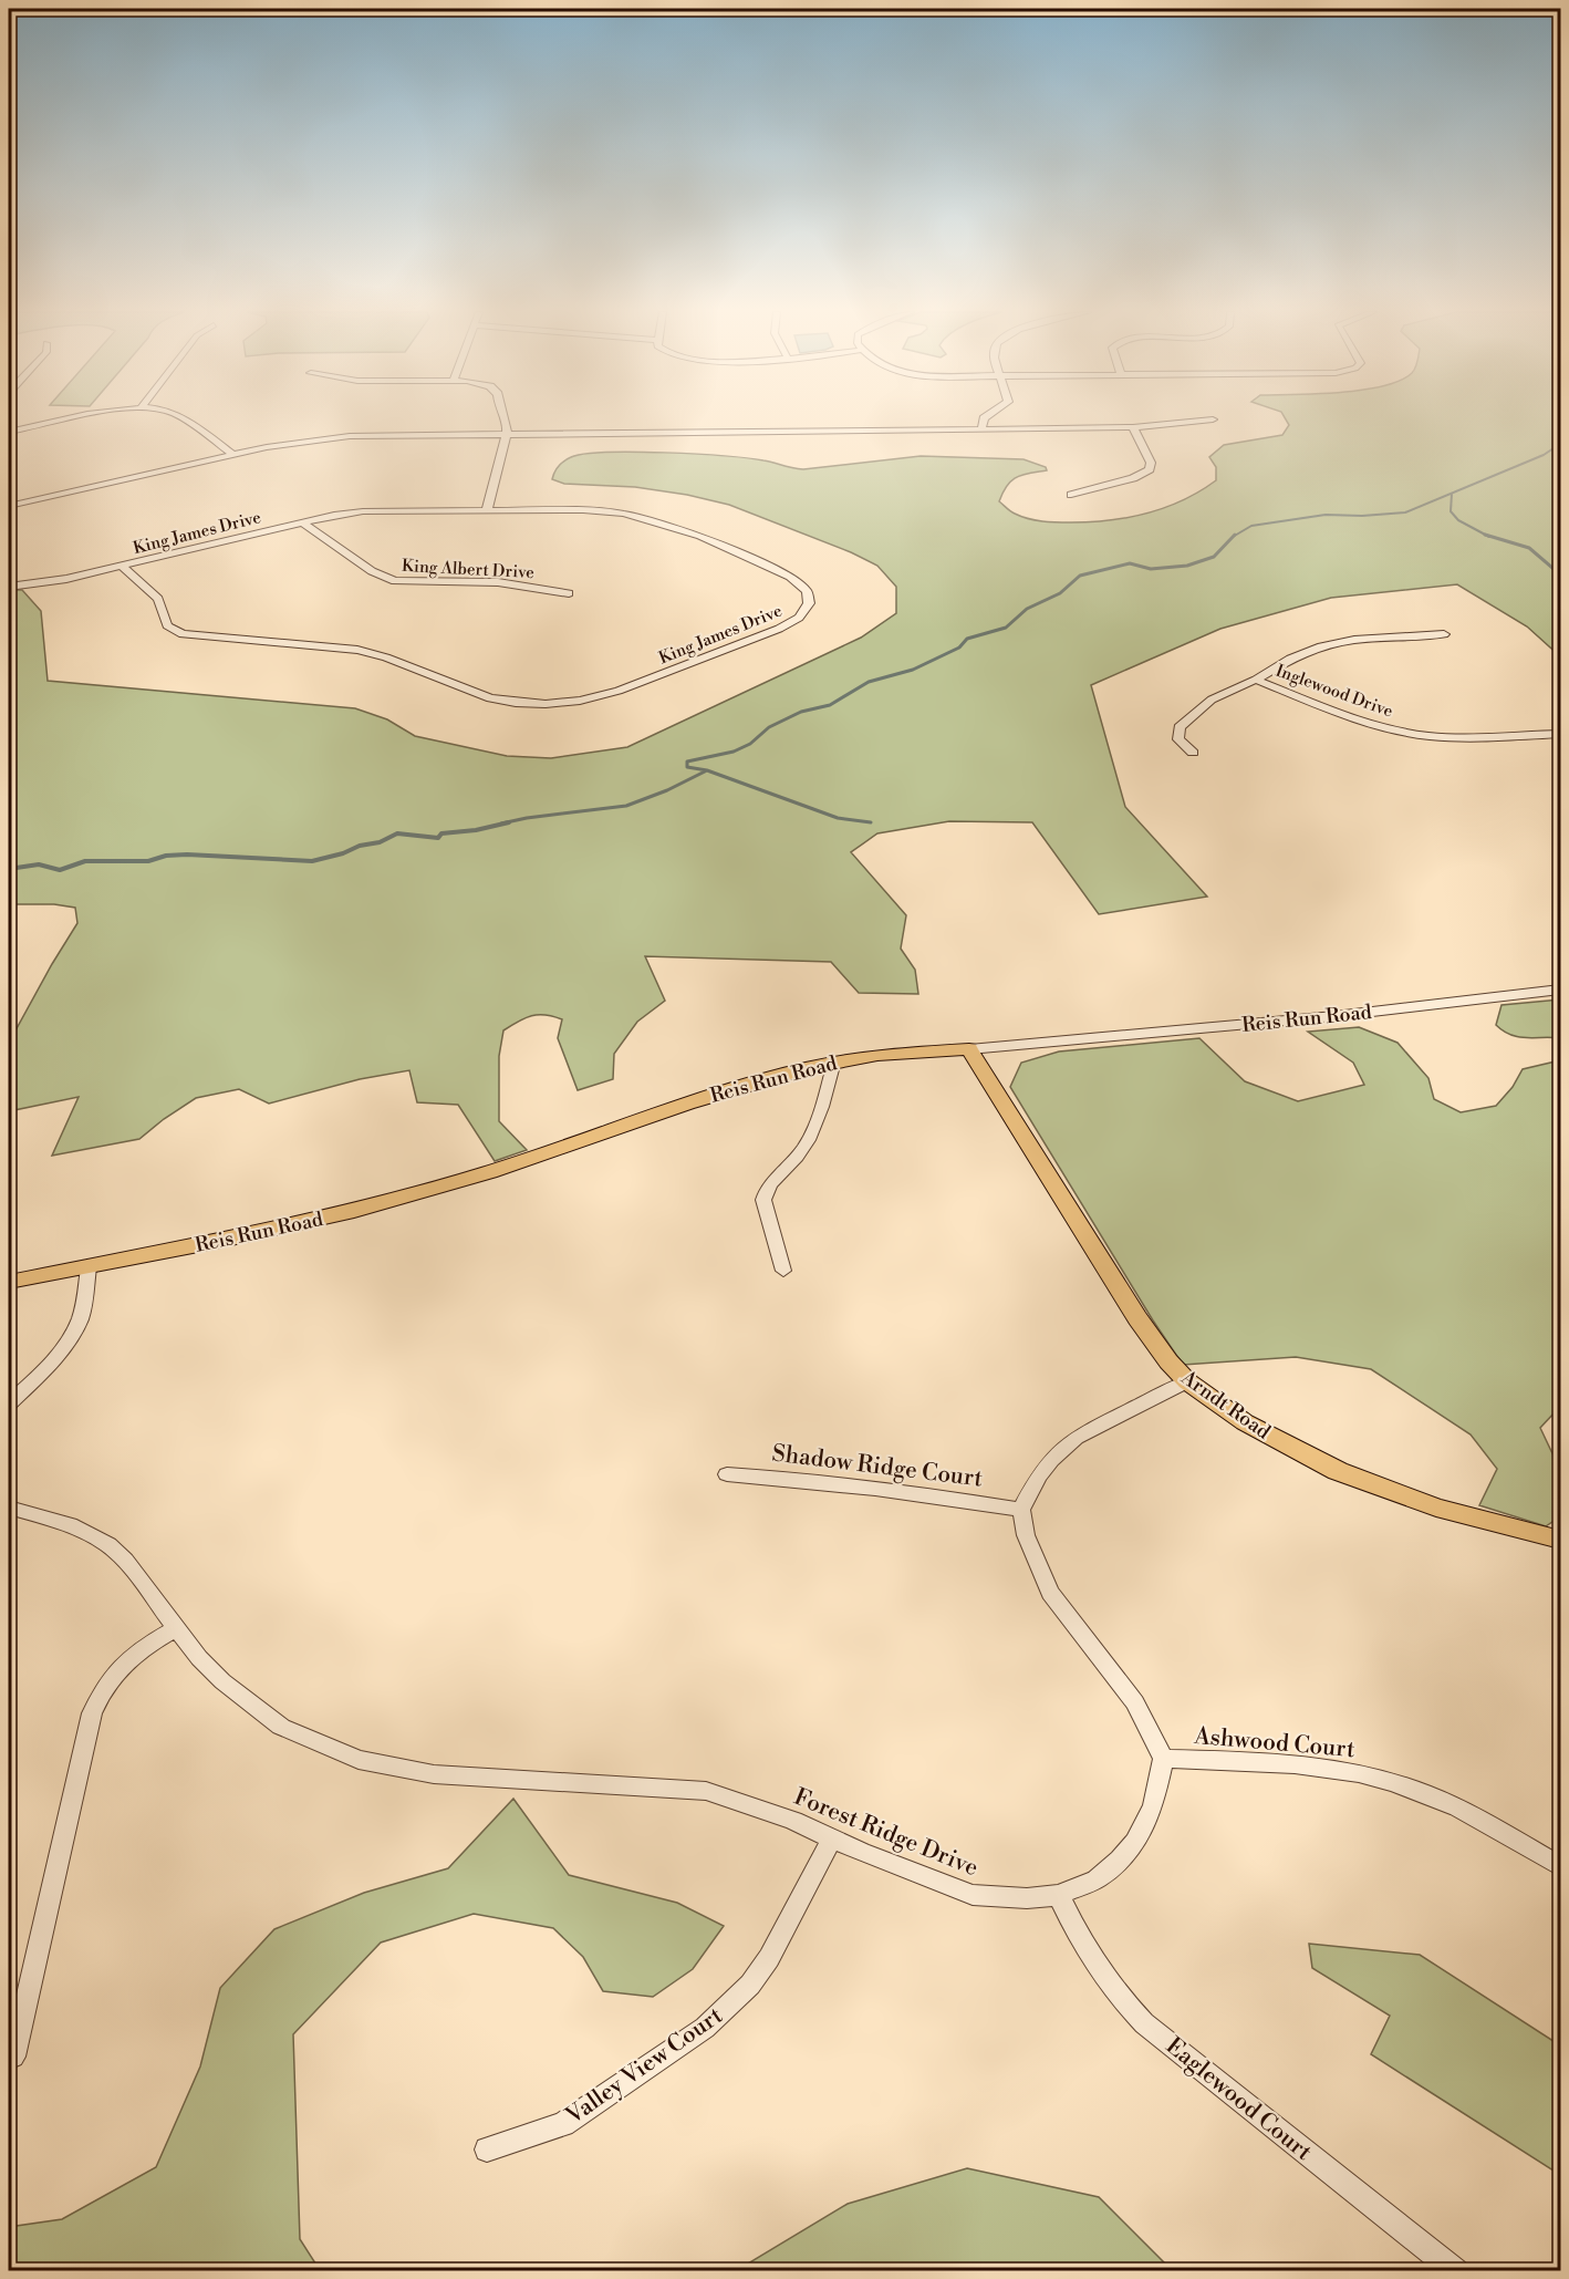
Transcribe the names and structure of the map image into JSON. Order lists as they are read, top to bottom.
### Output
{
  "streets": {
    "main road": ["Reis Run Road", "Arndt Road"],
    "street": [
      "King James Drive",
      "King Albert Drive",
      "Inglewood Drive",
      "Shadow Ridge Court",
      "Ashwood Court",
      "Forest Ridge Drive",
      "Valley View Court",
      "Eaglewood Court"
    ]
  },
  "crossings": [
    ["King James Drive", "King Albert Drive"],
    ["Reis Run Road", "Arndt Road"],
    ["Ashwood Court", "Forest Ridge Drive"],
    ["Forest Ridge Drive", "Valley View Court"],
    ["Forest Ridge Drive", "Eaglewood Court"]
  ]
}
